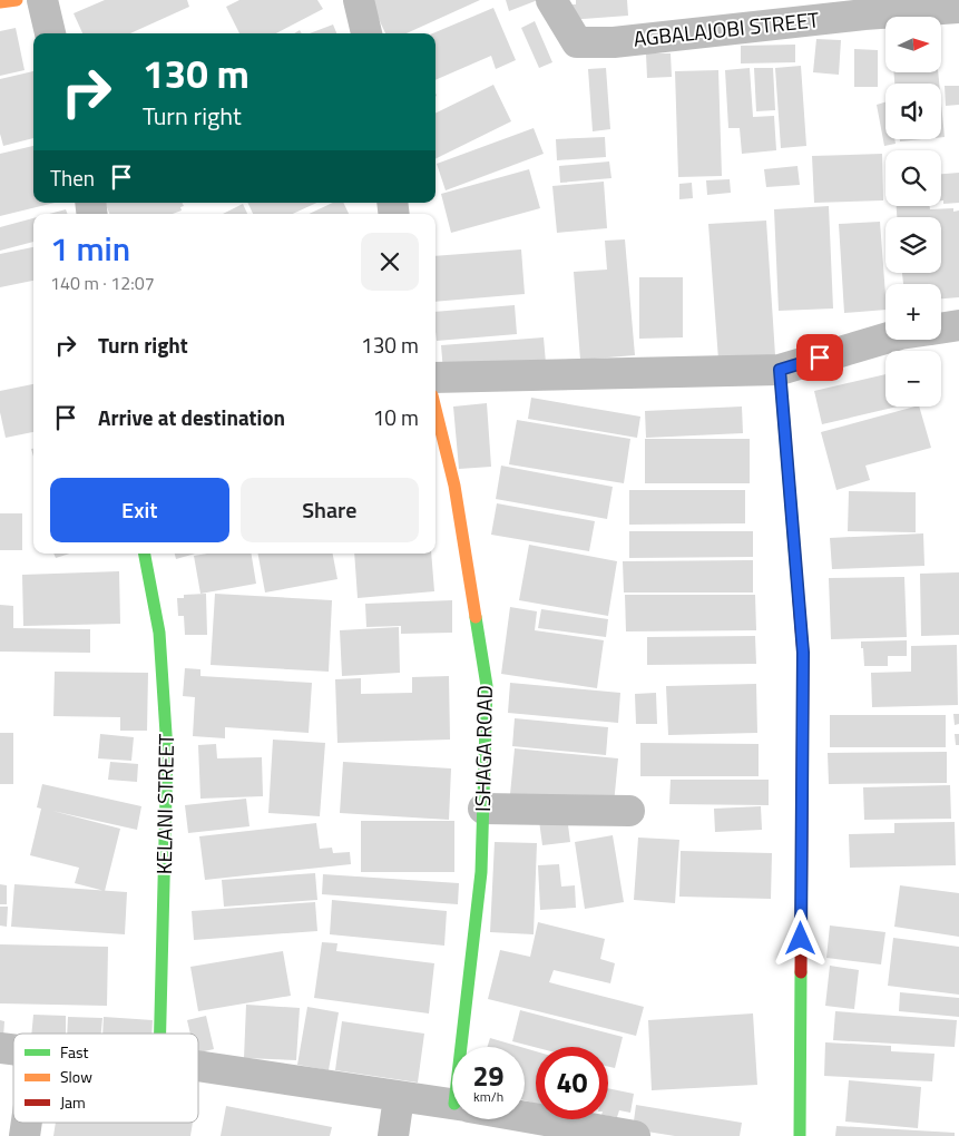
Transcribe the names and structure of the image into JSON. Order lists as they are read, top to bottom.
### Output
{
  "streets": {
    "street": ["AGBALAJOBI STREET", "ISHAGA ROAD", "KELANI STREET"]
  },
  "legend": ["Fast", "Slow", "Jam"],
  "north": "right",
  "page": {
    "map_buttons": ["+", "−"],
    "turn": ["130 m", "Turn right"],
    "then": "Then",
    "heading": ["1 min", "140 m · 12:07"],
    "list": [
      {
        "name": "Turn right",
        "value": "130 m"
      },
      {
        "name": "Arrive at destination",
        "value": "10 m"
      }
    ],
    "buttons": ["Exit", "Share"],
    "speed": "29 km/h",
    "limit": "40"
  }
}
